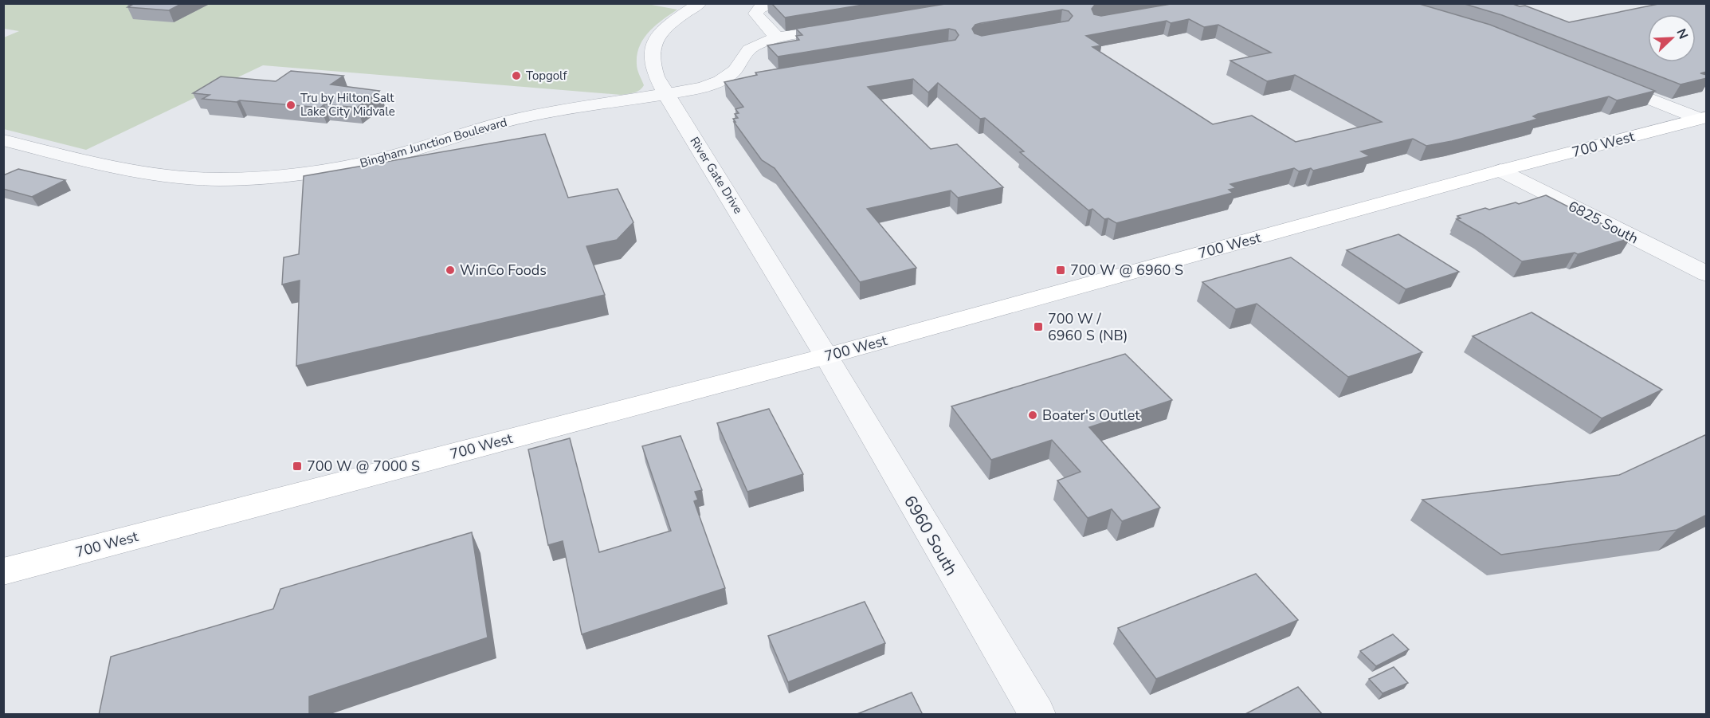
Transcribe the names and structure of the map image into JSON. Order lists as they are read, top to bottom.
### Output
{
  "streets": {
    "main road": ["700 West"],
    "street": [
      "Bingham Junction Boulevard",
      "River Gate Drive",
      "6825 South",
      "6960 South"
    ]
  },
  "crossings": [
    ["Bingham Junction Boulevard", "River Gate Drive"],
    ["700 West", "River Gate Drive"],
    ["700 West", "6825 South"],
    ["700 West", "6960 South"],
    ["River Gate Drive", "6960 South"]
  ],
  "places": {
    "other": [
      "Topgolf",
      "Tru by Hilton Salt Lake City Midvale",
      "WinCo Foods",
      "Boater's Outlet"
    ],
    "transit": ["700 W @ 6960 S", "700 W / 6960 S (NB)", "700 W @ 7000 S"]
  },
  "north": "top right"
}
